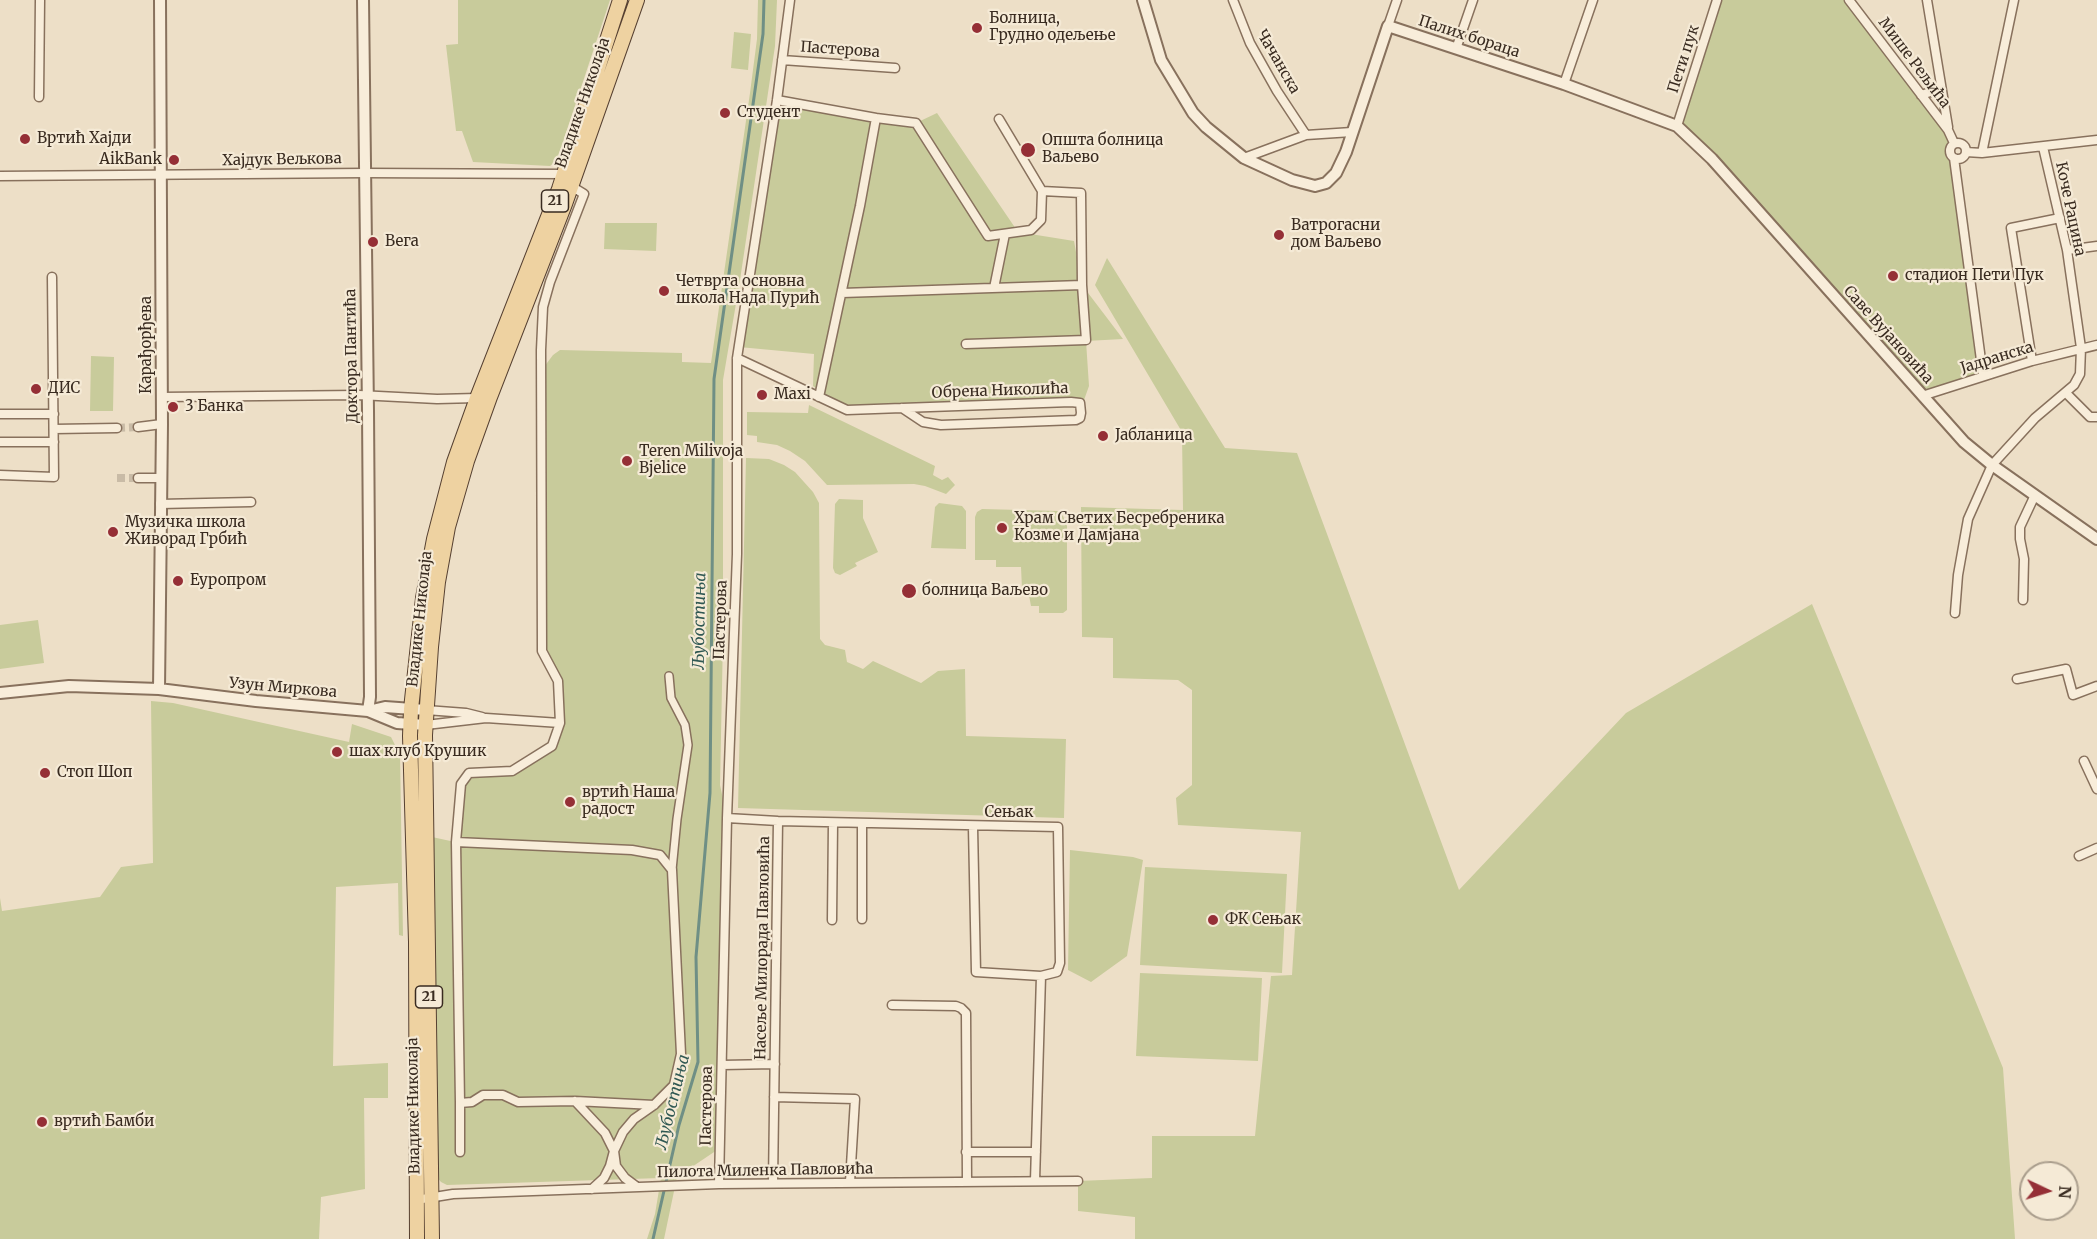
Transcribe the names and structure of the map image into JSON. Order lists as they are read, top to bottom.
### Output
{
  "streets": {
    "main road": ["Владике Николаја", "21"],
    "street": [
      "Палих бораца",
      "Пастерова",
      "Пети пук",
      "Чачанска",
      "Мише Рељића",
      "Хајдук Вељкова",
      "Коче Рацина",
      "Саве Вујановића",
      "Карађорђева",
      "Доктора Пантића",
      "Јадранска",
      "Обрена Николића",
      "Узун Миркова",
      "Сењак",
      "Насеље Милорада Павловића",
      "Пилота Миленка Павловића"
    ]
  },
  "crossings": [
    ["Палих бораца", "Пети пук"],
    ["Палих бораца", "Саве Вујановића"],
    ["Пастерова", "Обрена Николића"],
    ["Пастерова", "Пилота Миленка Павловића"],
    ["Пети пук", "Саве Вујановића"],
    ["Владике Николаја", "Хајдук Вељкова"],
    ["Владике Николаја", "Узун Миркова"],
    ["Владике Николаја", "Пилота Миленка Павловића"],
    ["Хајдук Вељкова", "Карађорђева"],
    ["Хајдук Вељкова", "Доктора Пантића"],
    ["Коче Рацина", "Јадранска"],
    ["Саве Вујановића", "Јадранска"],
    ["Карађорђева", "Узун Миркова"],
    ["Доктора Пантића", "Узун Миркова"],
    ["Сењак", "Насеље Милорада Павловића"],
    ["Насеље Милорада Павловића", "Пилота Миленка Павловића"]
  ],
  "water": ["Љубостиња"],
  "places": [
    "Болница, Грудно одељење",
    "Студент",
    "Вртић Хајди",
    "Општа болница Ваљево",
    "AikBank",
    "Ватрогасни дом Ваљево",
    "Вега",
    "стадион Пети Пук",
    "Четврта основна школа Нада Пурић",
    "ДИС",
    "Maxi",
    "3 Банка",
    "Јабланица",
    "Teren Milivoja Bjelice",
    "Храм Светих Бесребреника Козме и Дамјана",
    "Музичка школа Живорад Грбић",
    "Еуропром",
    "болница Ваљево",
    "шах клуб Крушик",
    "Стоп Шоп",
    "вртић Наша радост",
    "ФК Сењак",
    "вртић Бамби"
  ],
  "north": "right"
}
